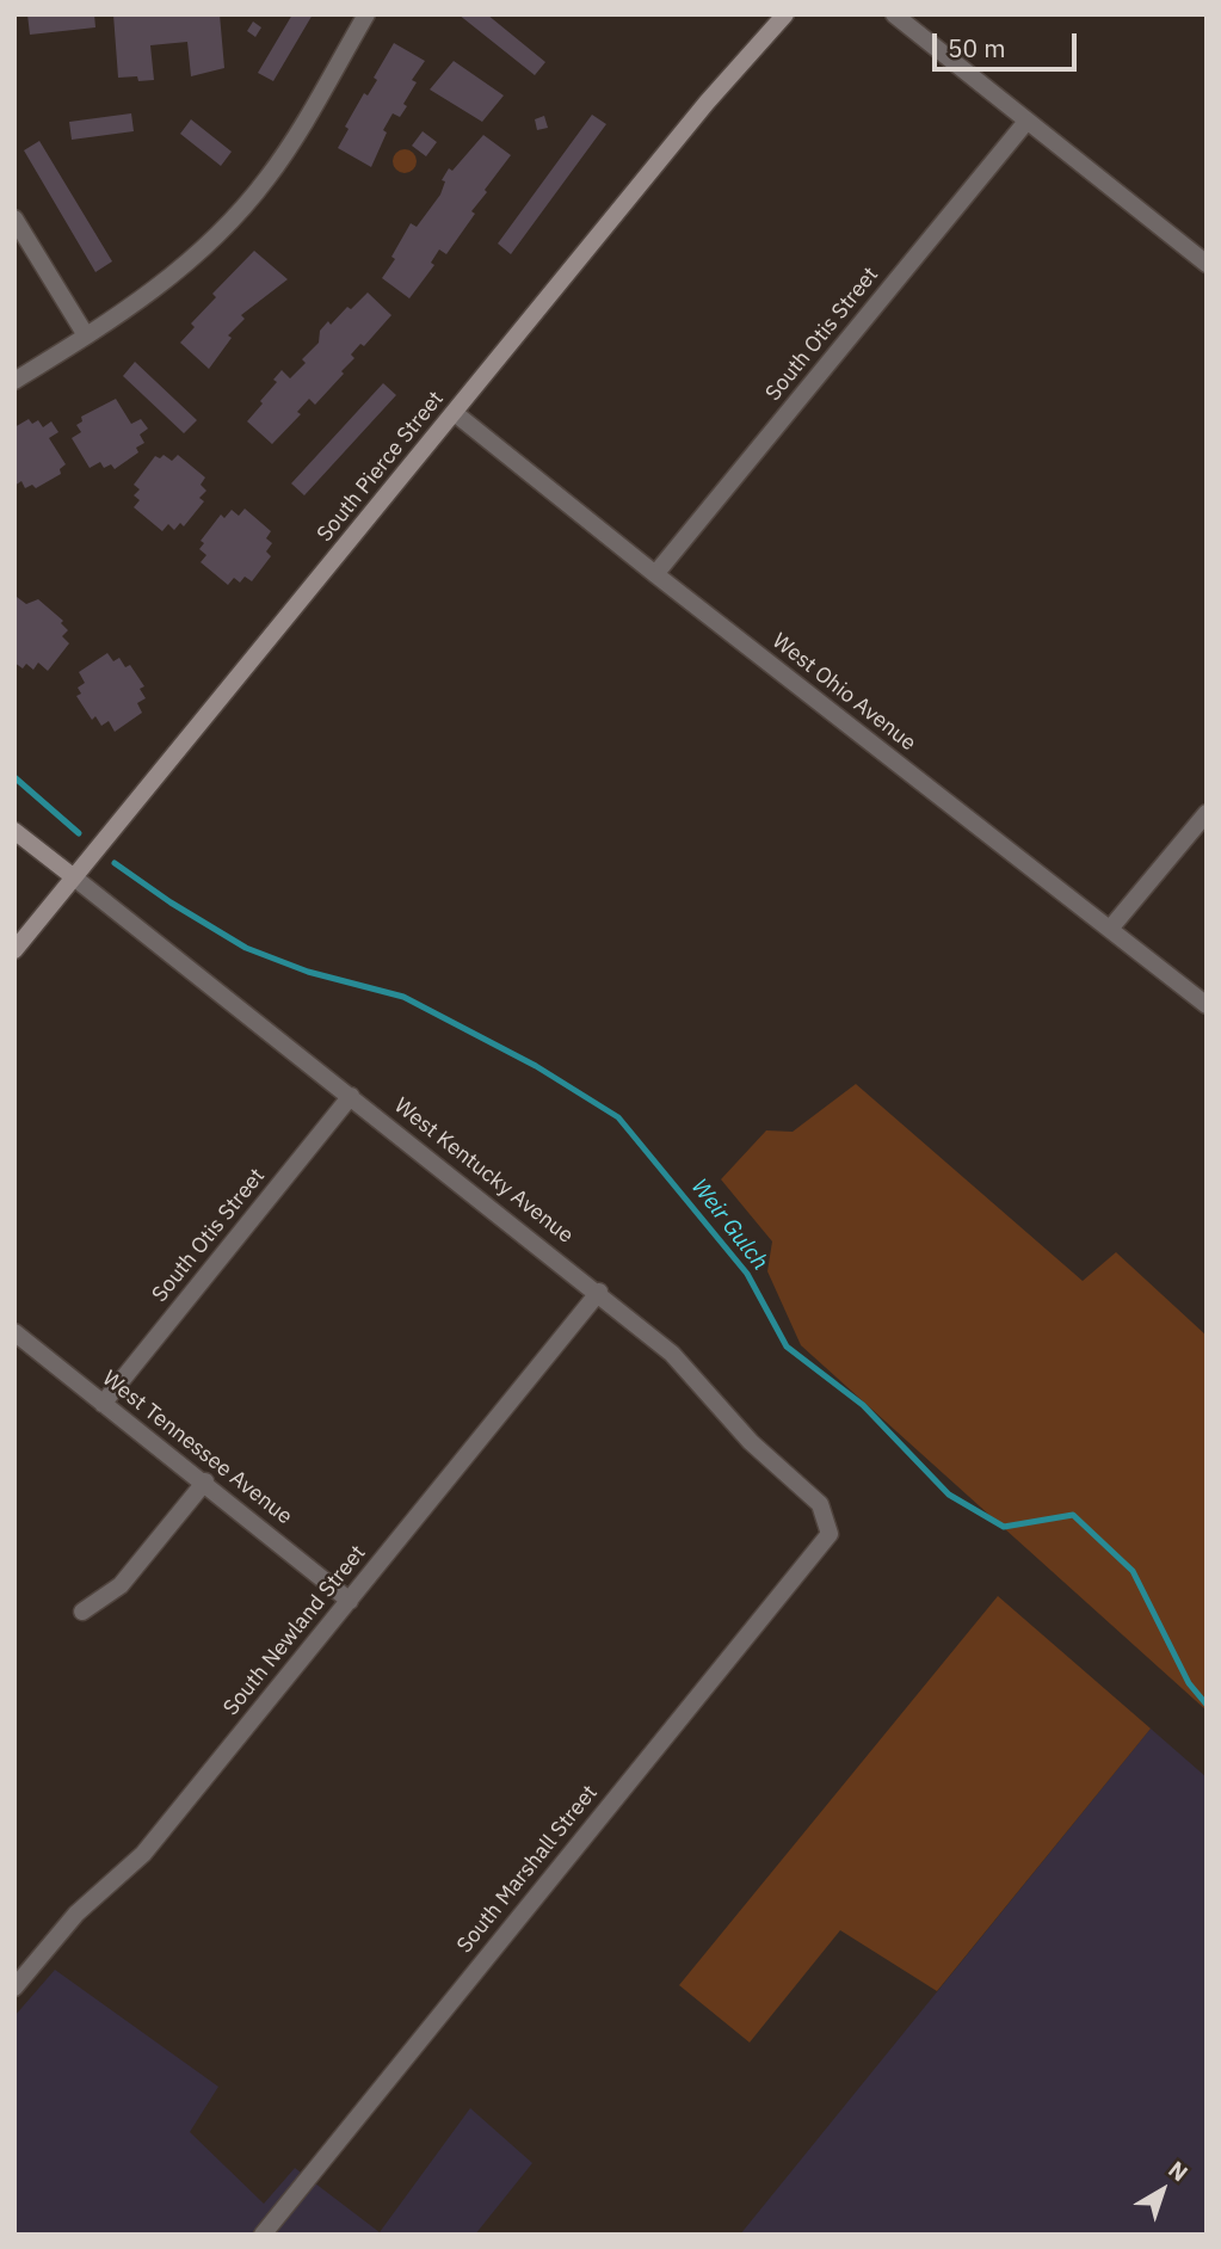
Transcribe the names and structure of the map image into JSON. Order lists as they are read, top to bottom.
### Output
{
  "streets": {
    "street": [
      "South Otis Street",
      "South Pierce Street",
      "West Ohio Avenue",
      "West Kentucky Avenue",
      "West Tennessee Avenue",
      "South Newland Street",
      "South Marshall Street"
    ]
  },
  "crossings": [
    ["South Otis Street", "West Ohio Avenue"],
    ["South Otis Street", "West Kentucky Avenue"],
    ["South Otis Street", "West Tennessee Avenue"],
    ["South Pierce Street", "West Ohio Avenue"],
    ["South Pierce Street", "West Kentucky Avenue"],
    ["West Kentucky Avenue", "South Newland Street"],
    ["West Kentucky Avenue", "South Marshall Street"],
    ["West Tennessee Avenue", "South Newland Street"]
  ],
  "water": ["Weir Gulch"],
  "scale_bar": "50 m",
  "north": "top right"
}
